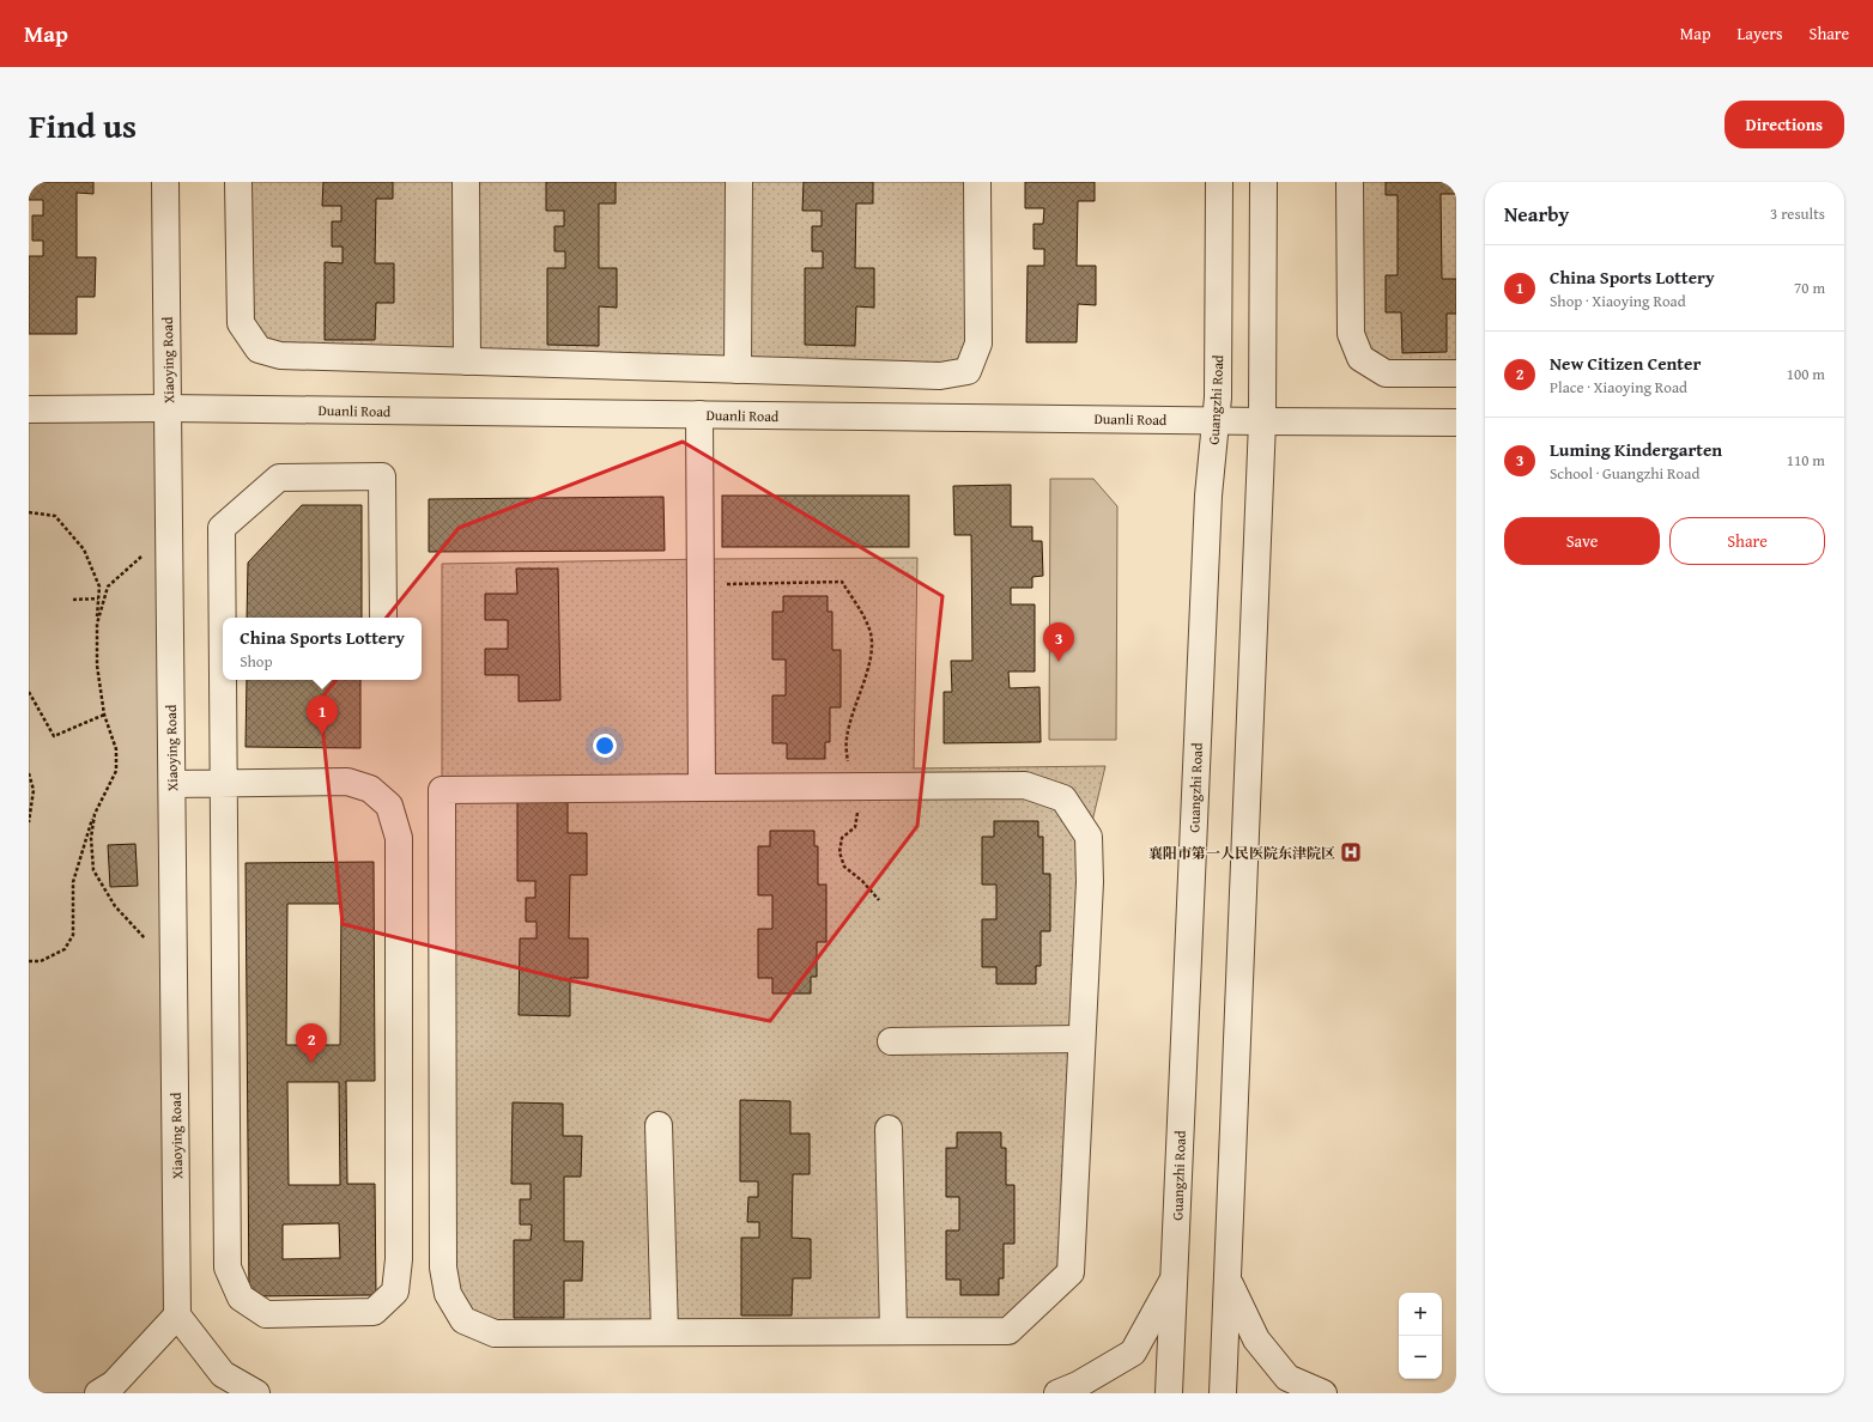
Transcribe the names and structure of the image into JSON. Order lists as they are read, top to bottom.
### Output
{
  "streets": {
    "street": ["Xiaoying Road", "Guangzhi Road", "Duanli Road"]
  },
  "crossings": [
    ["Xiaoying Road", "Duanli Road"],
    ["Guangzhi Road", "Duanli Road"]
  ],
  "places": {
    "hospital": ["襄阳市第一人民医院东津院区"]
  },
  "page": {
    "header": "Map",
    "nav": ["Map", "Layers", "Share"],
    "title": "Find us",
    "buttons": [
      "Directions",
      ["Save", "Share"]
    ],
    "heading": ["Nearby", "3 results"],
    "list": [
      {
        "mark": "1",
        "name": "China Sports Lottery",
        "note": "Shop · Xiaoying Road",
        "value": "70 m"
      },
      {
        "mark": "2",
        "name": "New Citizen Center",
        "note": "Place · Xiaoying Road",
        "value": "100 m"
      },
      {
        "mark": "3",
        "name": "Luming Kindergarten",
        "note": "School · Guangzhi Road",
        "value": "110 m"
      }
    ],
    "popup": ["China Sports Lottery", "Shop"],
    "pins": ["3", "1", "2"],
    "map_buttons": ["+", "−"]
  }
}
